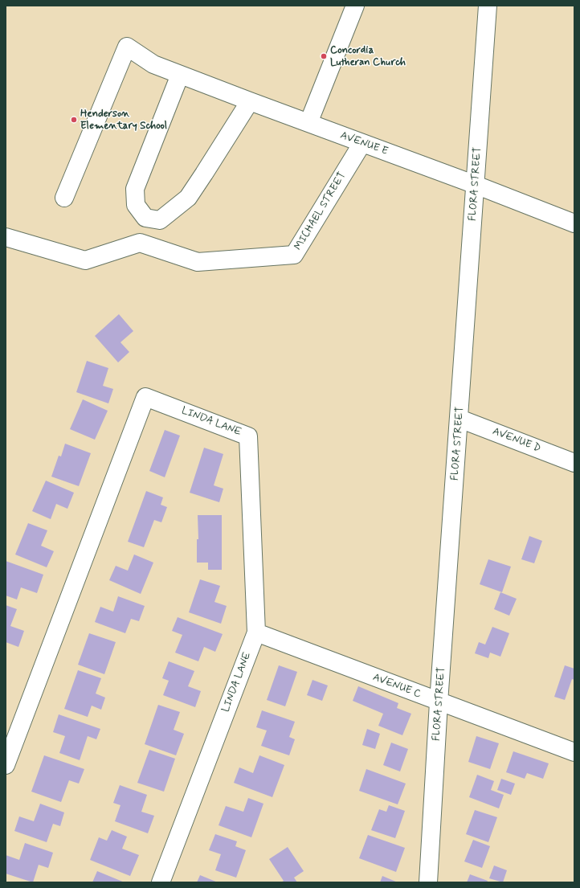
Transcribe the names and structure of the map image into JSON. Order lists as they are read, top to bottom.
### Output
{
  "streets": {
    "street": [
      "AVENUE E",
      "FLORA STREET",
      "MICHAEL STREET",
      "LINDA LANE",
      "AVENUE D",
      "AVENUE C"
    ]
  },
  "crossings": [
    ["AVENUE E", "FLORA STREET"],
    ["AVENUE E", "MICHAEL STREET"],
    ["FLORA STREET", "AVENUE D"],
    ["FLORA STREET", "AVENUE C"],
    ["LINDA LANE", "AVENUE C"]
  ],
  "places": ["Concordia Lutheran Church", "Henderson Elementary School"]
}
